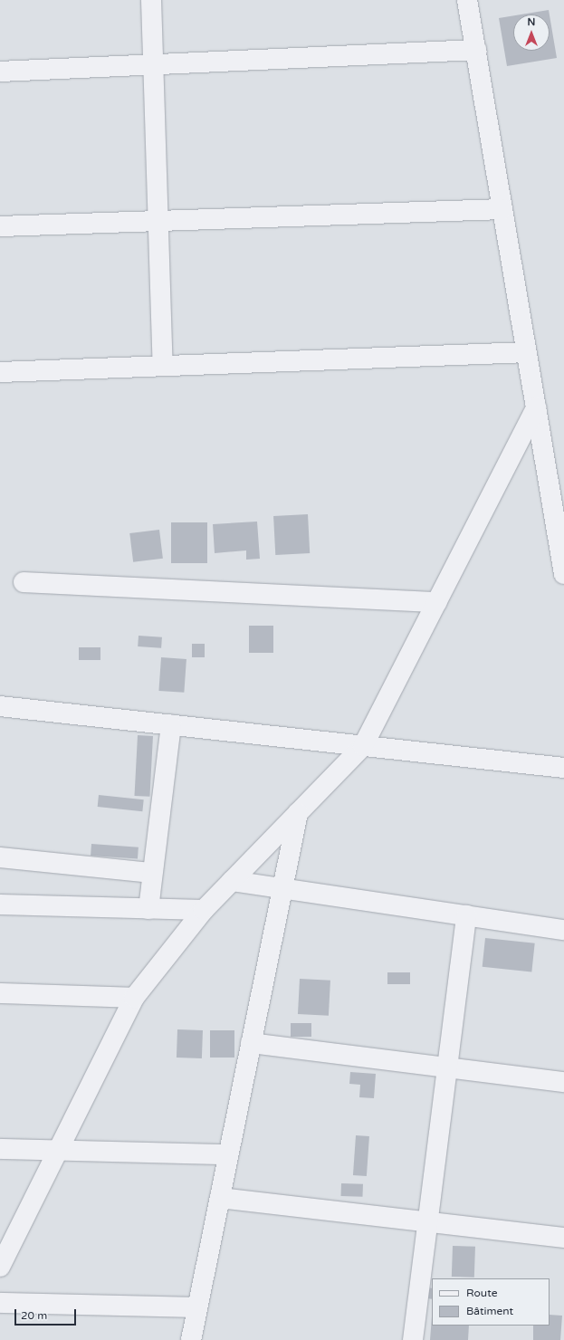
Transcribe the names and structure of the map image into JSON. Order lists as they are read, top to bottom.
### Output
{
  "legend": ["Route", "Bâtiment"],
  "scale_bar": "20 m",
  "north": "top"
}
